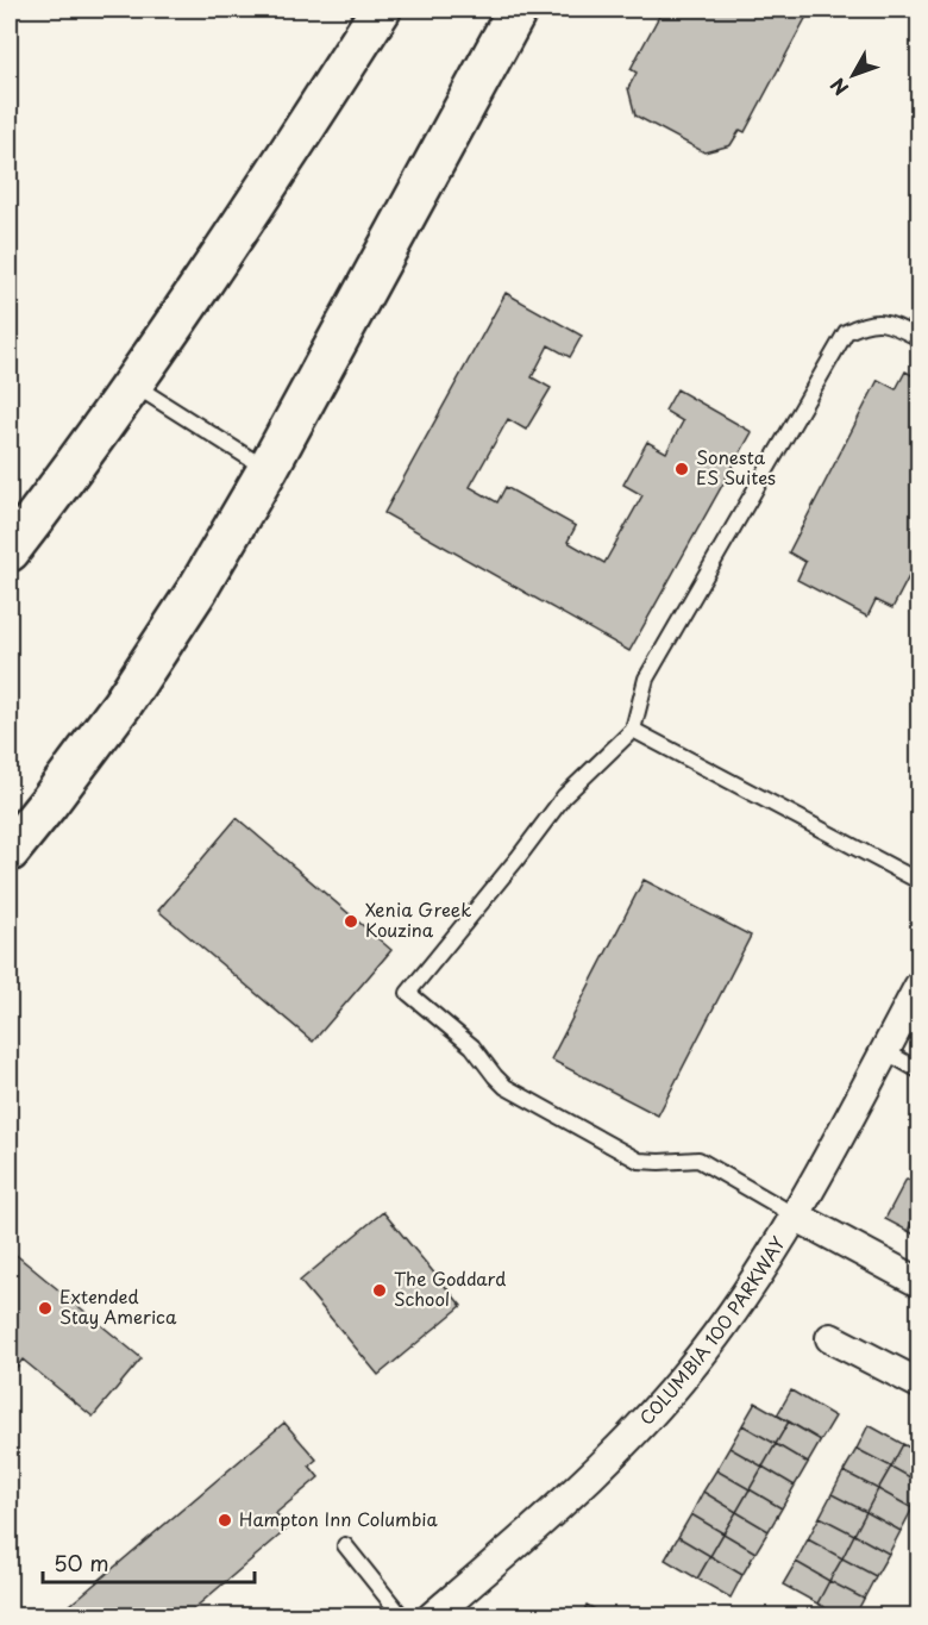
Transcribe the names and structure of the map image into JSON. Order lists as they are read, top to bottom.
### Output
{
  "streets": {
    "street": ["COLUMBIA 100 PARKWAY"]
  },
  "places": [
    "Sonesta ES Suites",
    "Xenia Greek Kouzina",
    "The Goddard School",
    "Extended Stay America",
    "Hampton Inn Columbia"
  ],
  "scale_bar": "50 m",
  "north": "bottom left"
}
